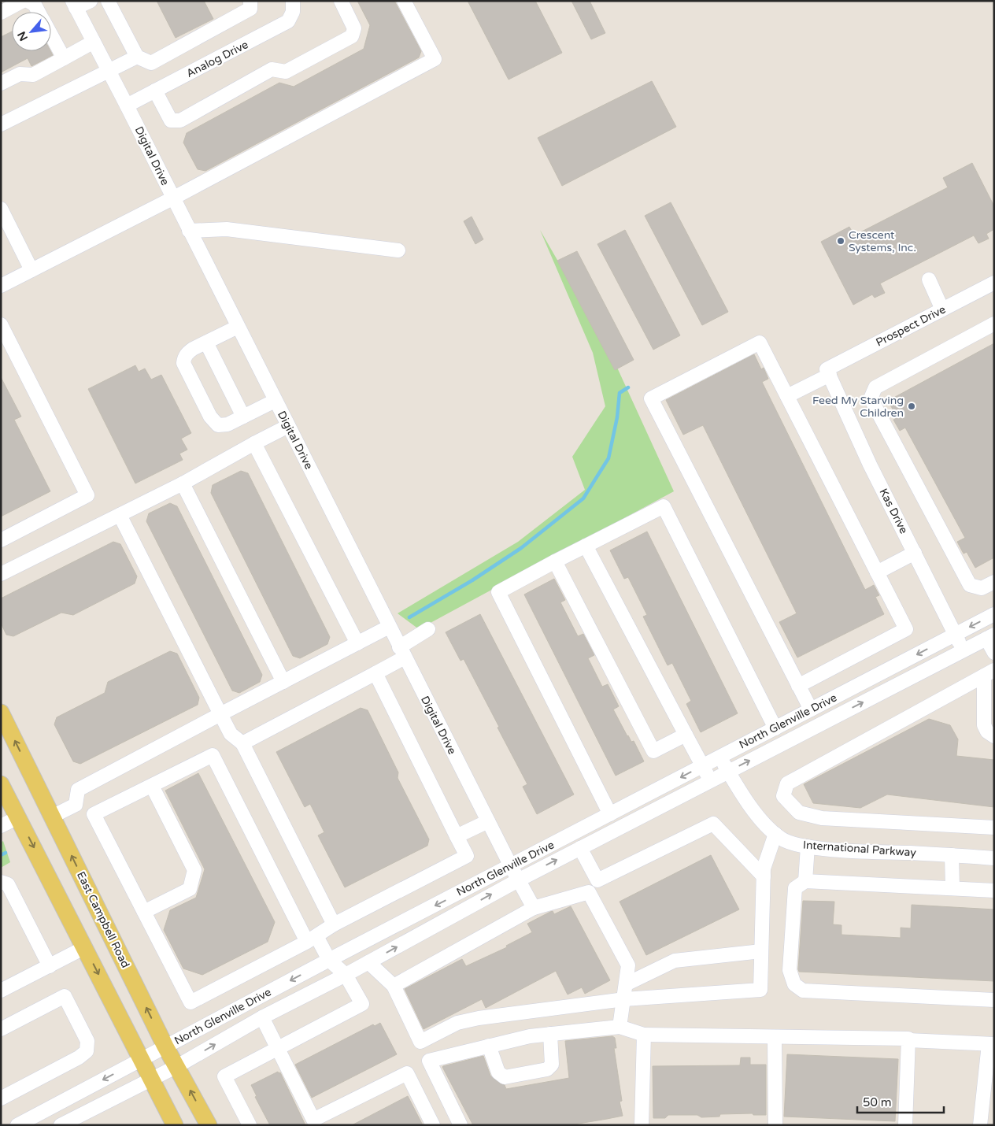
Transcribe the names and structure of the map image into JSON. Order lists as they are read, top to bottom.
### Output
{
  "streets": {
    "main road": ["East Campbell Road"],
    "street": [
      "Analog Drive",
      "Digital Drive",
      "Prospect Drive",
      "Kas Drive",
      "North Glenville Drive",
      "International Parkway"
    ]
  },
  "crossings": [
    ["Analog Drive", "Digital Drive"],
    ["Digital Drive", "North Glenville Drive"],
    ["Prospect Drive", "Kas Drive"],
    ["Kas Drive", "North Glenville Drive"],
    ["North Glenville Drive", "International Parkway"],
    ["North Glenville Drive", "East Campbell Road"]
  ],
  "places": ["Crescent Systems, Inc.", "Feed My Starving Children"],
  "scale_bar": "50 m",
  "north": "bottom left"
}
